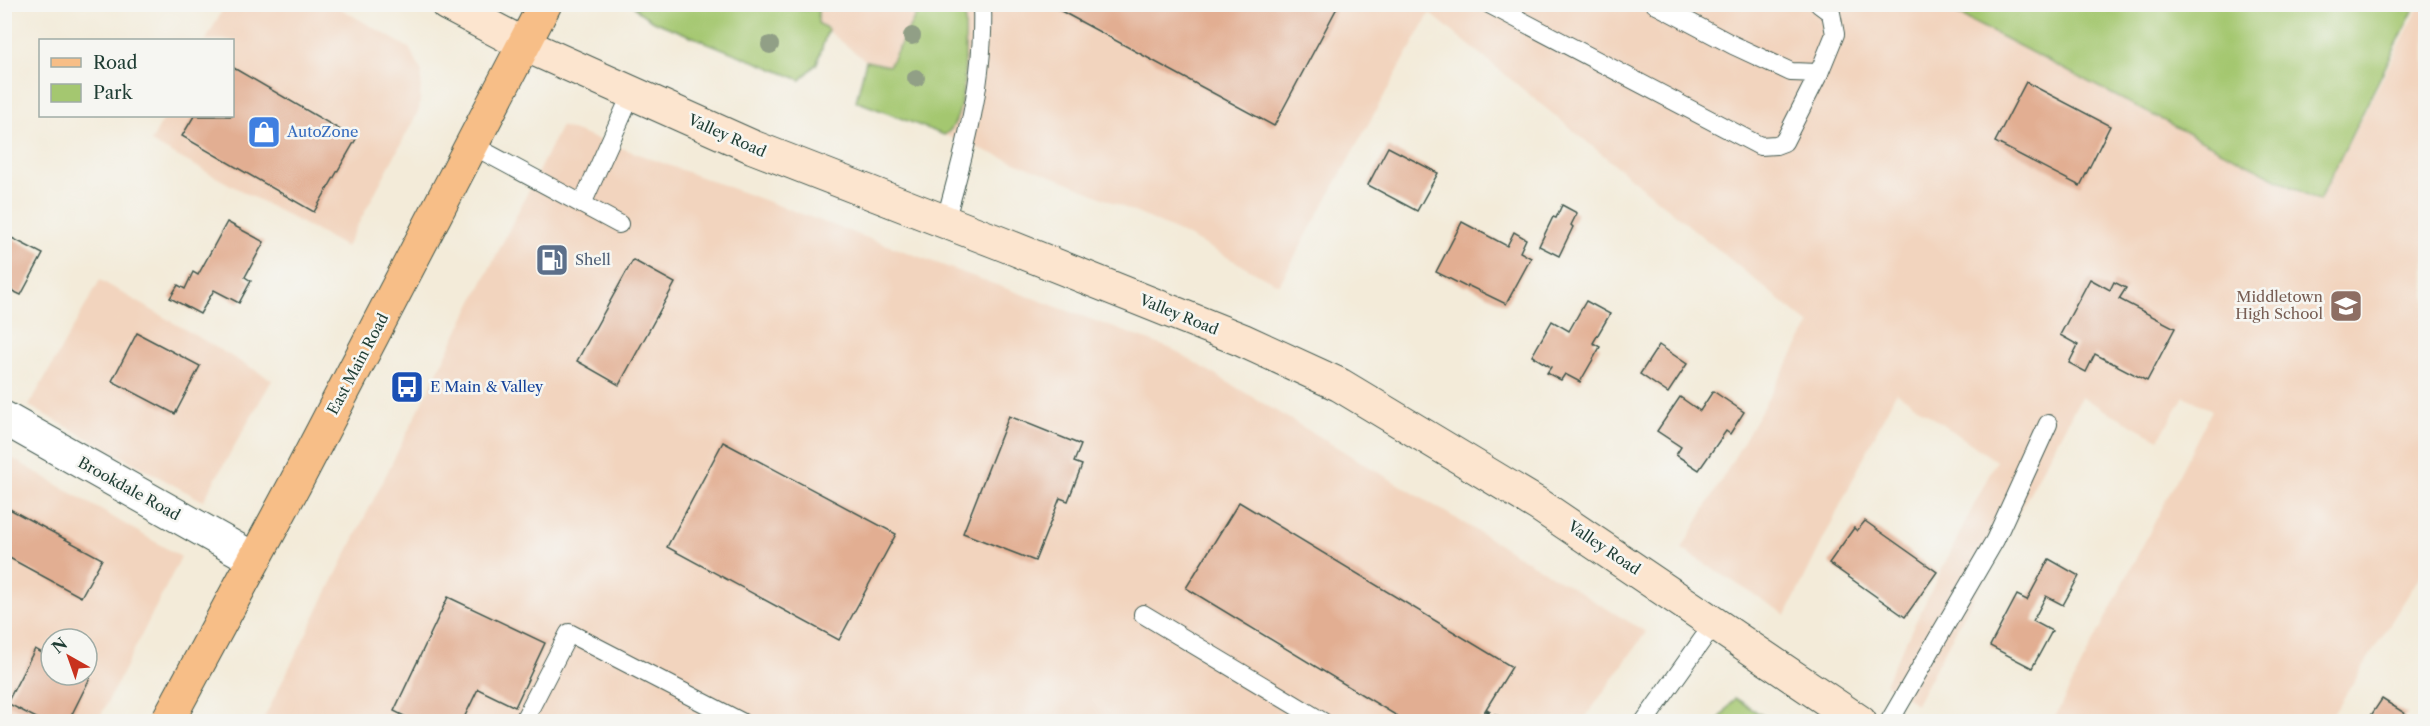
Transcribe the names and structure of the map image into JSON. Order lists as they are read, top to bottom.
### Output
{
  "streets": {
    "main road": ["Valley Road", "East Main Road"],
    "street": ["Brookdale Road"]
  },
  "crossings": [
    ["Valley Road", "East Main Road"],
    ["East Main Road", "Brookdale Road"]
  ],
  "places": {
    "shop": ["AutoZone"],
    "fuel station": ["Shell"],
    "school or university": ["Middletown High School"],
    "bus stop": ["E Main & Valley"]
  },
  "legend": ["Road", "Park"],
  "north": "top left"
}
